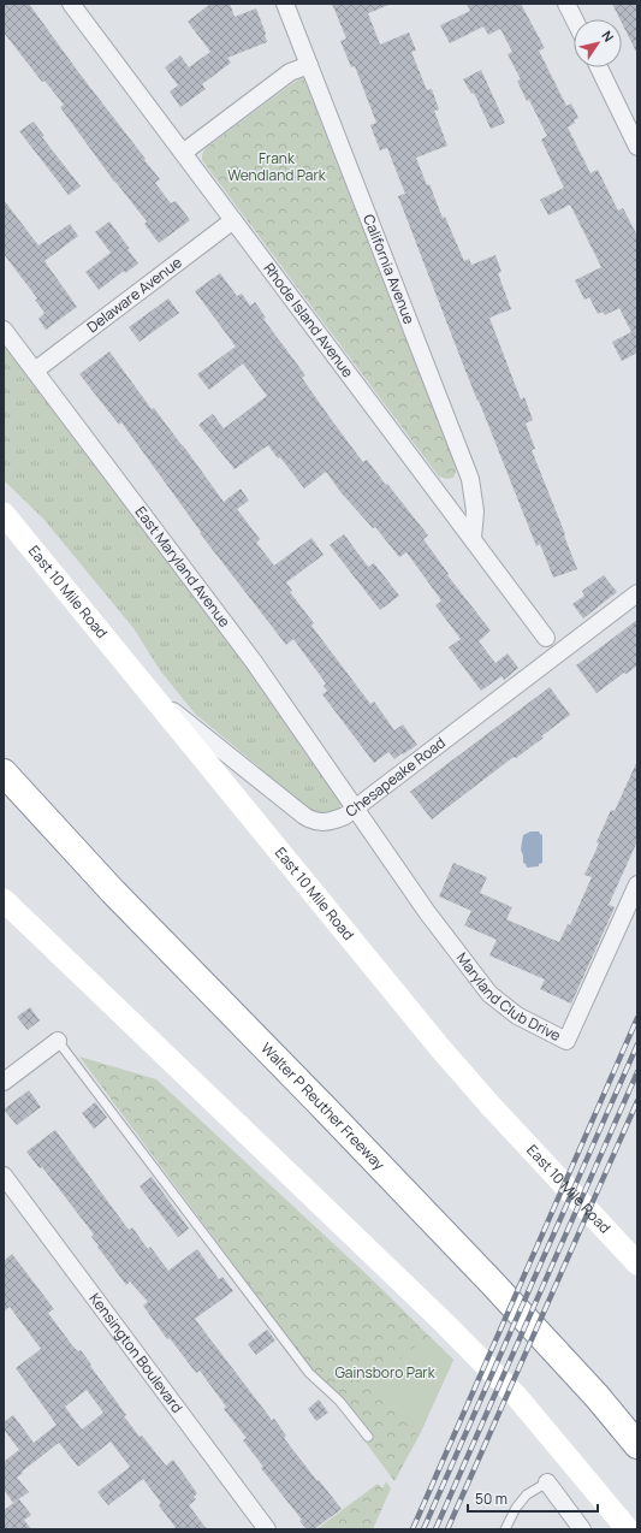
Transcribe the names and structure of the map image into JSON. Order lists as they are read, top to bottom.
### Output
{
  "streets": {
    "highway": ["Walter P Reuther Freeway"],
    "main road": ["East 10 Mile Road"],
    "street": [
      "California Avenue",
      "Delaware Avenue",
      "Rhode Island Avenue",
      "East Maryland Avenue",
      "Chesapeake Road",
      "Maryland Club Drive",
      "Kensington Boulevard"
    ]
  },
  "crossings": [
    ["California Avenue", "Rhode Island Avenue"],
    ["Delaware Avenue", "Rhode Island Avenue"],
    ["Delaware Avenue", "East Maryland Avenue"],
    ["East Maryland Avenue", "Chesapeake Road"],
    ["East Maryland Avenue", "Maryland Club Drive"],
    ["East 10 Mile Road", "Chesapeake Road"],
    ["Chesapeake Road", "Maryland Club Drive"]
  ],
  "parks": ["Frank Wendland Park", "Gainsboro Park"],
  "scale_bar": "50 m",
  "north": "top right"
}
